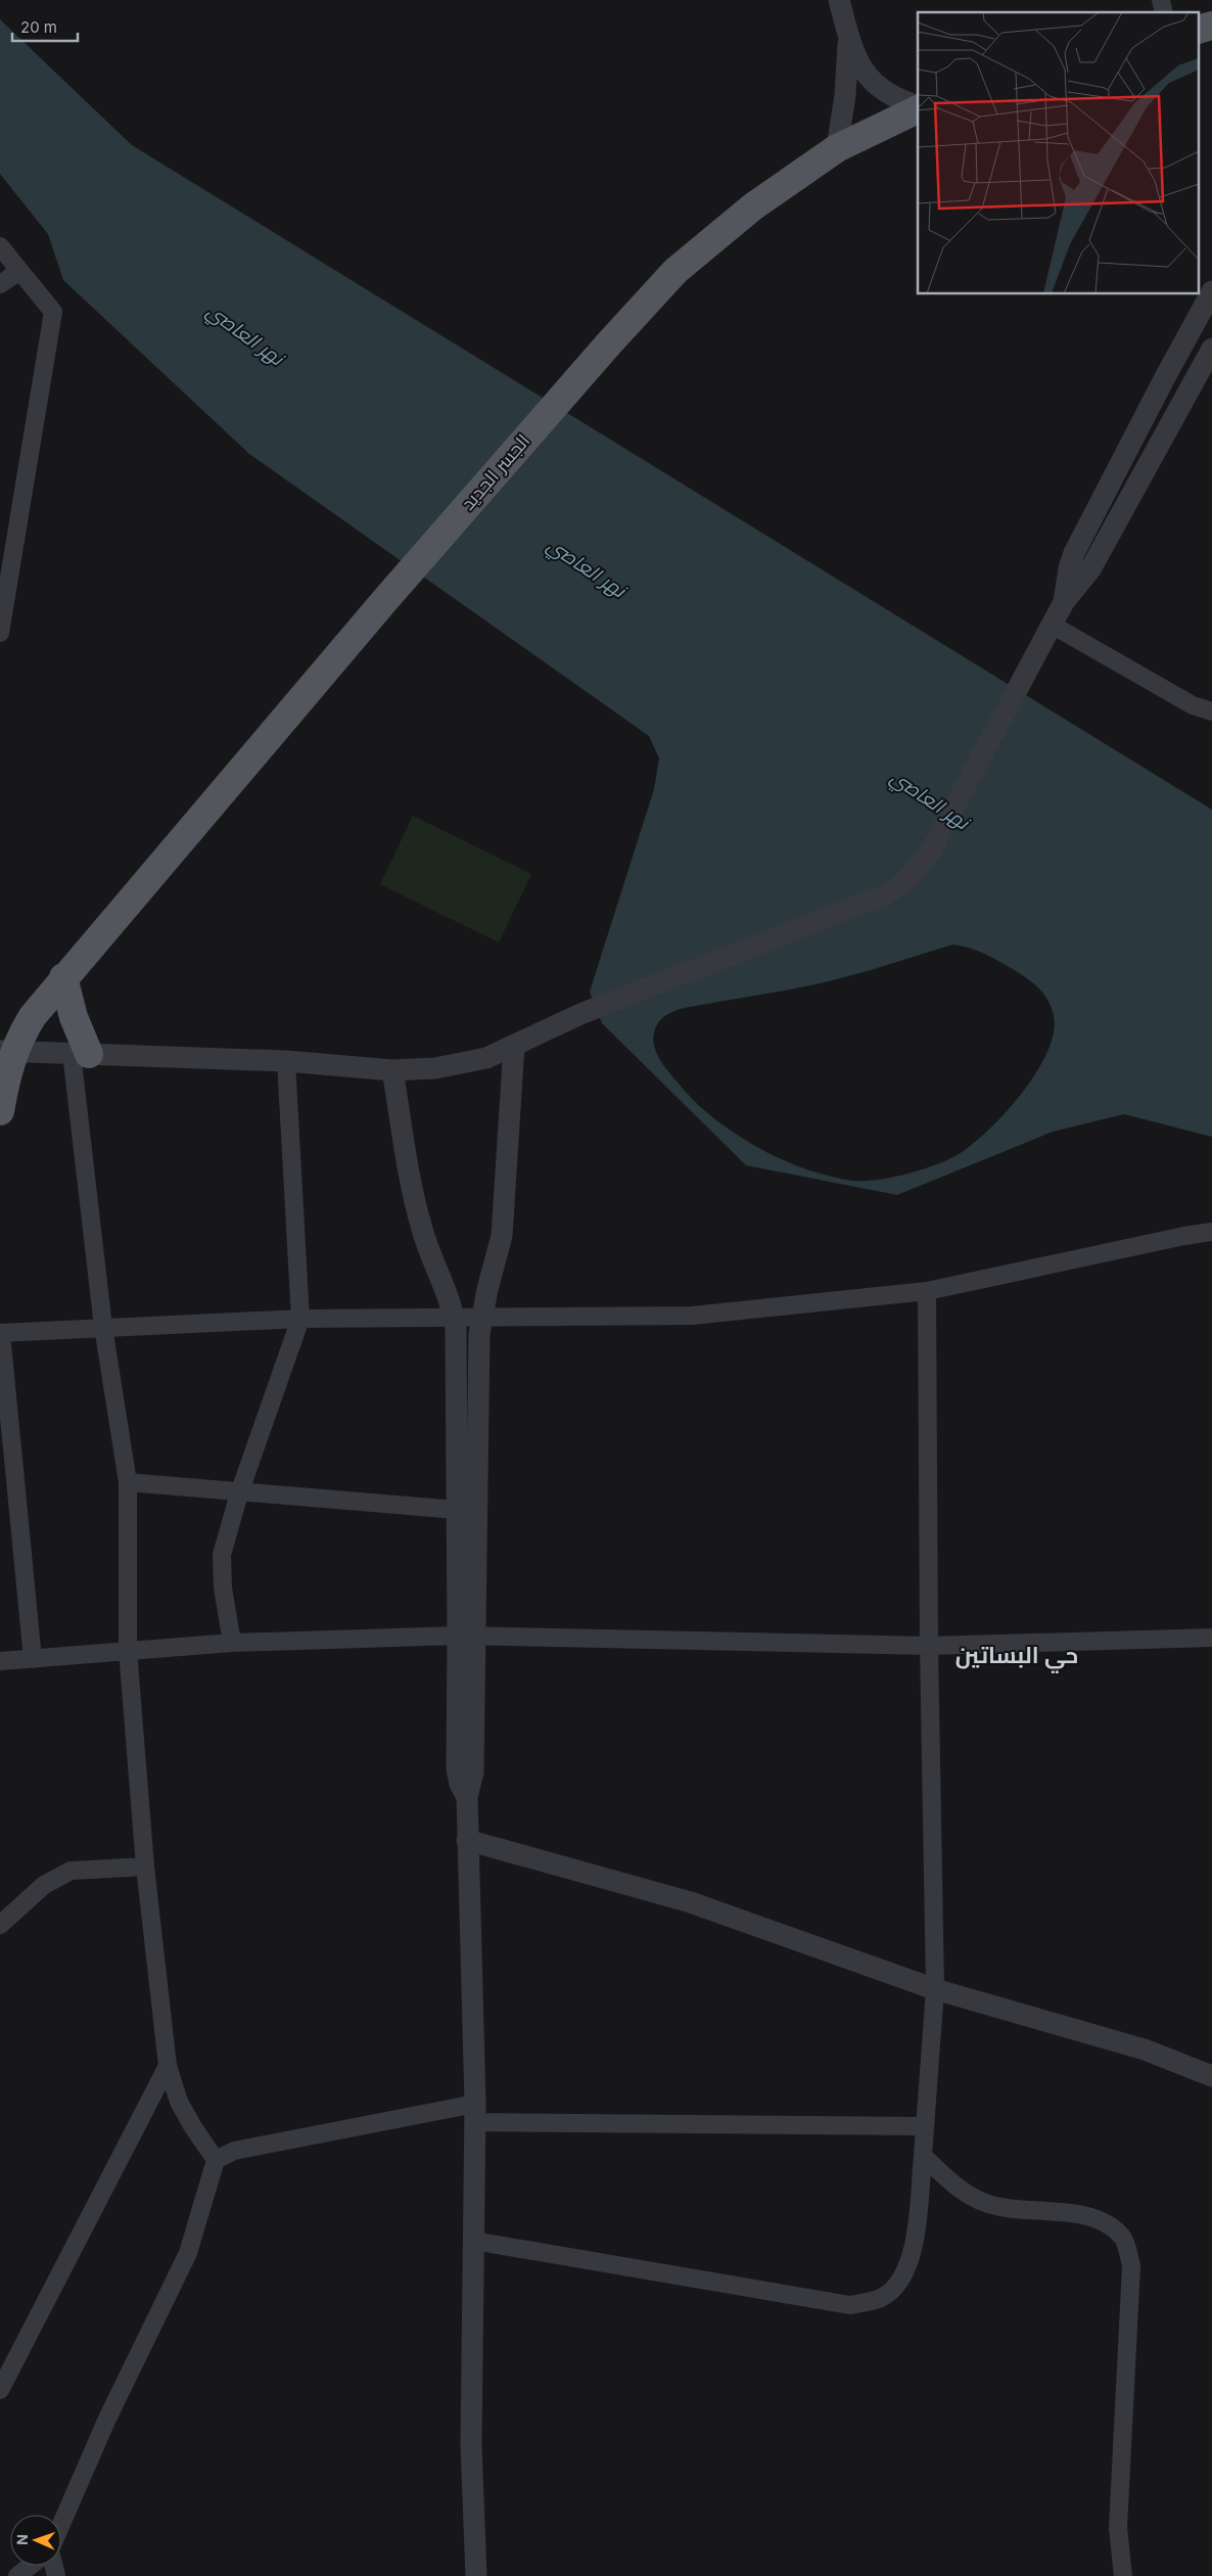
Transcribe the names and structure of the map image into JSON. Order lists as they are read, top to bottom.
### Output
{
  "streets": {
    "main road": ["الجسر الجديد"]
  },
  "districts": ["حي البساتين"],
  "water": ["نهر العاصي"],
  "scale_bar": "20 m",
  "north": "left"
}
